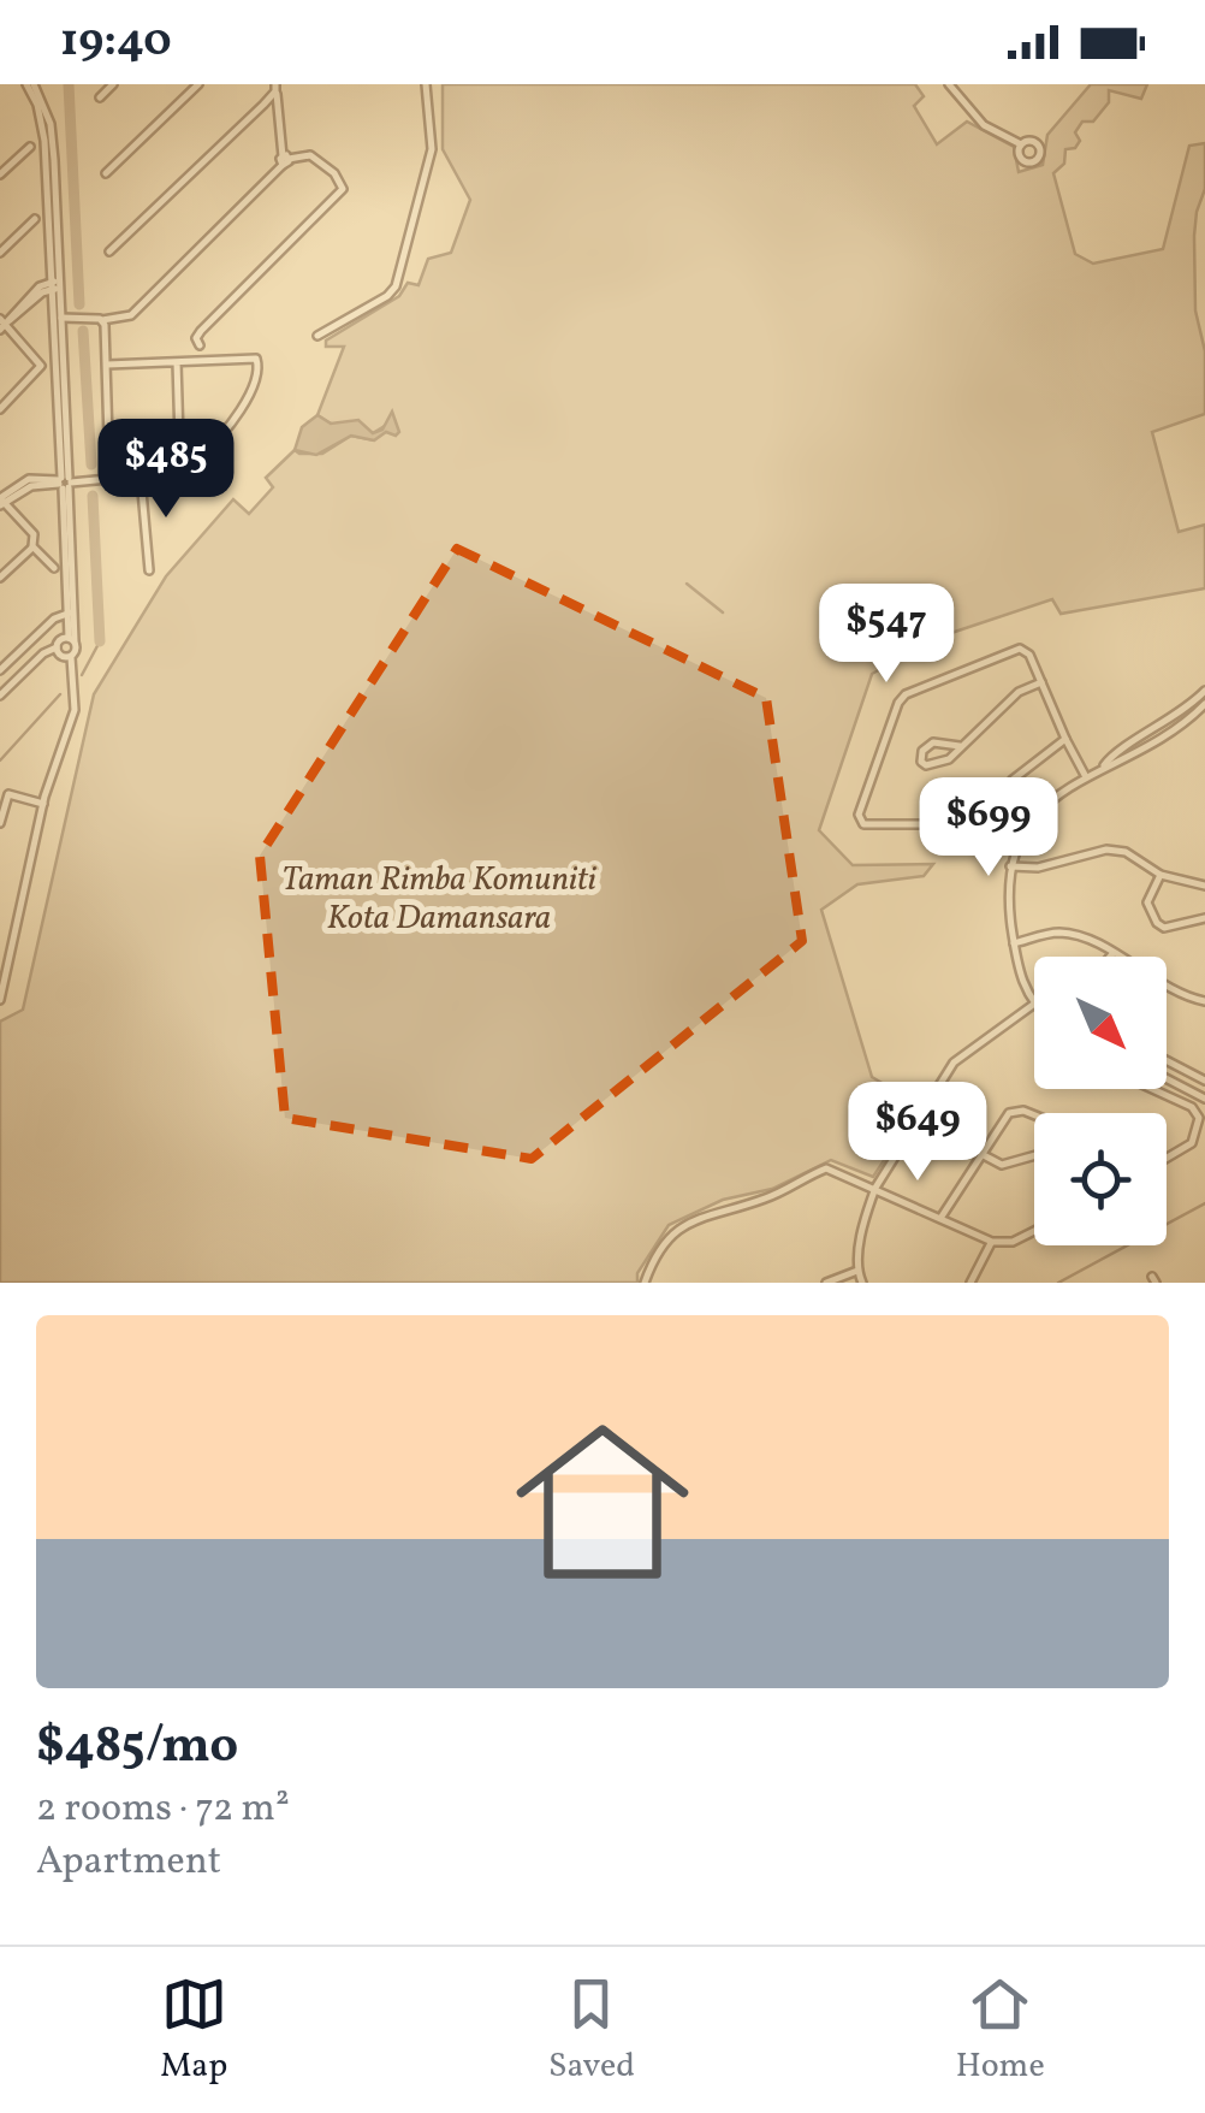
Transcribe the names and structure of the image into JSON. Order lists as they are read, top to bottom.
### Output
{
  "parks": ["Taman Rimba Komuniti Kota Damansara"],
  "north": "bottom right",
  "page": {
    "status": "19:40",
    "price": [
      "$485",
      "$547",
      "$699",
      "$649"
    ],
    "list": [
      {
        "name": "$485/mo",
        "note": "2 rooms · 72 m² · Apartment"
      }
    ],
    "tabs": ["Map", "Saved", "Home"]
  }
}
